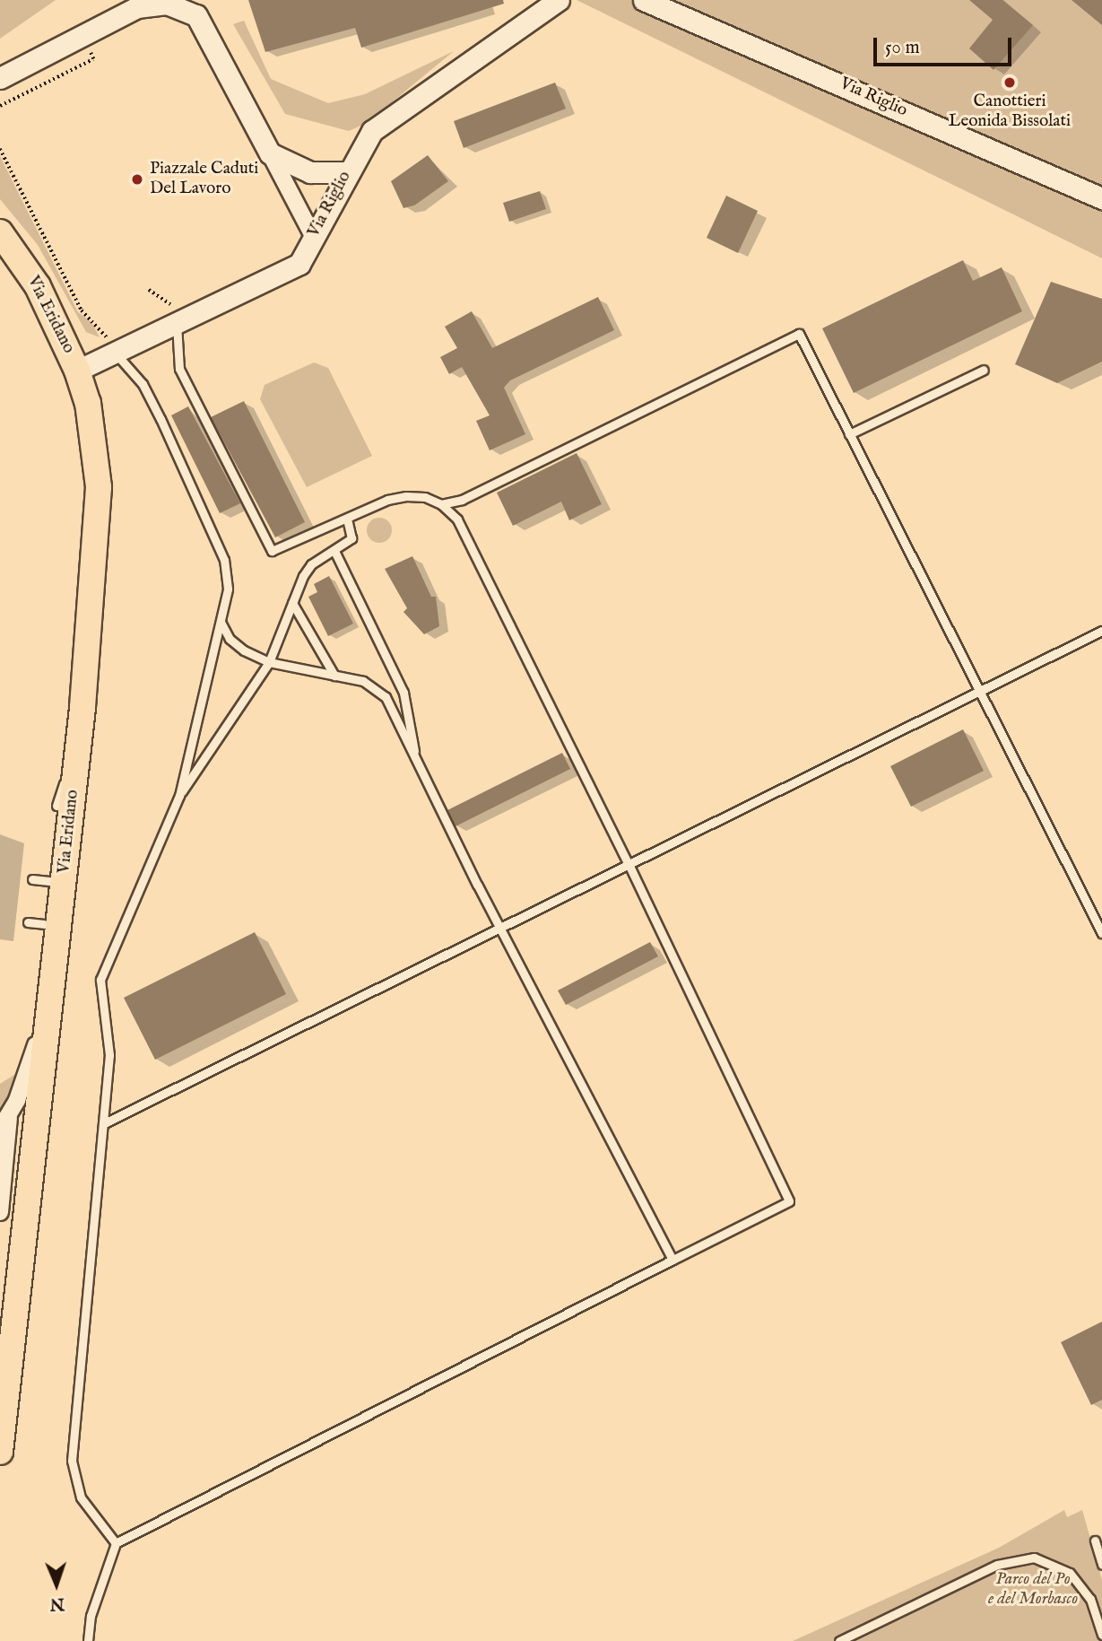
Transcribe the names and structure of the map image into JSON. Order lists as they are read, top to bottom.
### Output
{
  "streets": {
    "main road": ["Via Eridano"],
    "street": ["Via Riglio"]
  },
  "crossings": [
    ["Via Riglio", "Via Eridano"]
  ],
  "parks": ["Parco del Po e del Morbasco"],
  "places": ["Canottieri Leonida Bissolati", "Piazzale Caduti Del Lavoro"],
  "scale_bar": "50 m",
  "north": "bottom"
}
